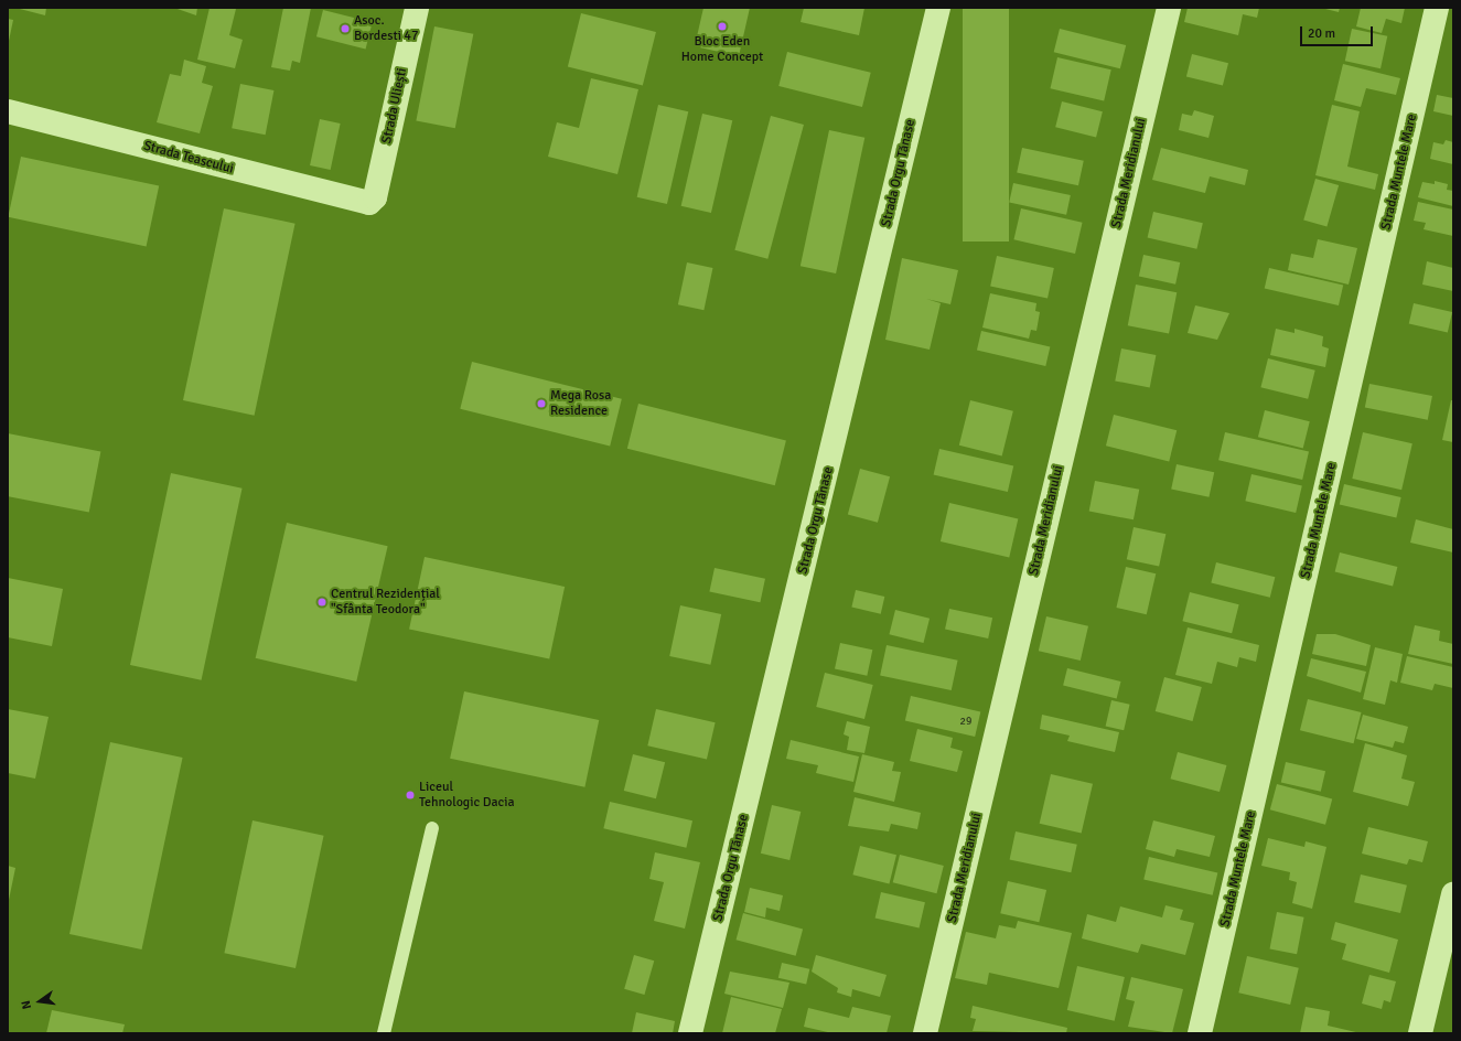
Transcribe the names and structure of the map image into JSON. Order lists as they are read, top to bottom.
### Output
{
  "streets": {
    "street": [
      "Strada Uliești",
      "Strada Teascului",
      "Strada Muntele Mare",
      "Strada Orgu Tănase",
      "Strada Meridianului"
    ]
  },
  "crossings": [
    ["Strada Uliești", "Strada Teascului"]
  ],
  "places": [
    "Bloc Eden Home Concept",
    "Asoc. Bordesti 47",
    "Mega Rosa Residence",
    "Centrul Rezidențial \"Sfânta Teodora\"",
    "Liceul Tehnologic Dacia"
  ],
  "house_numbers": ["29"],
  "scale_bar": "20 m",
  "north": "left"
}
